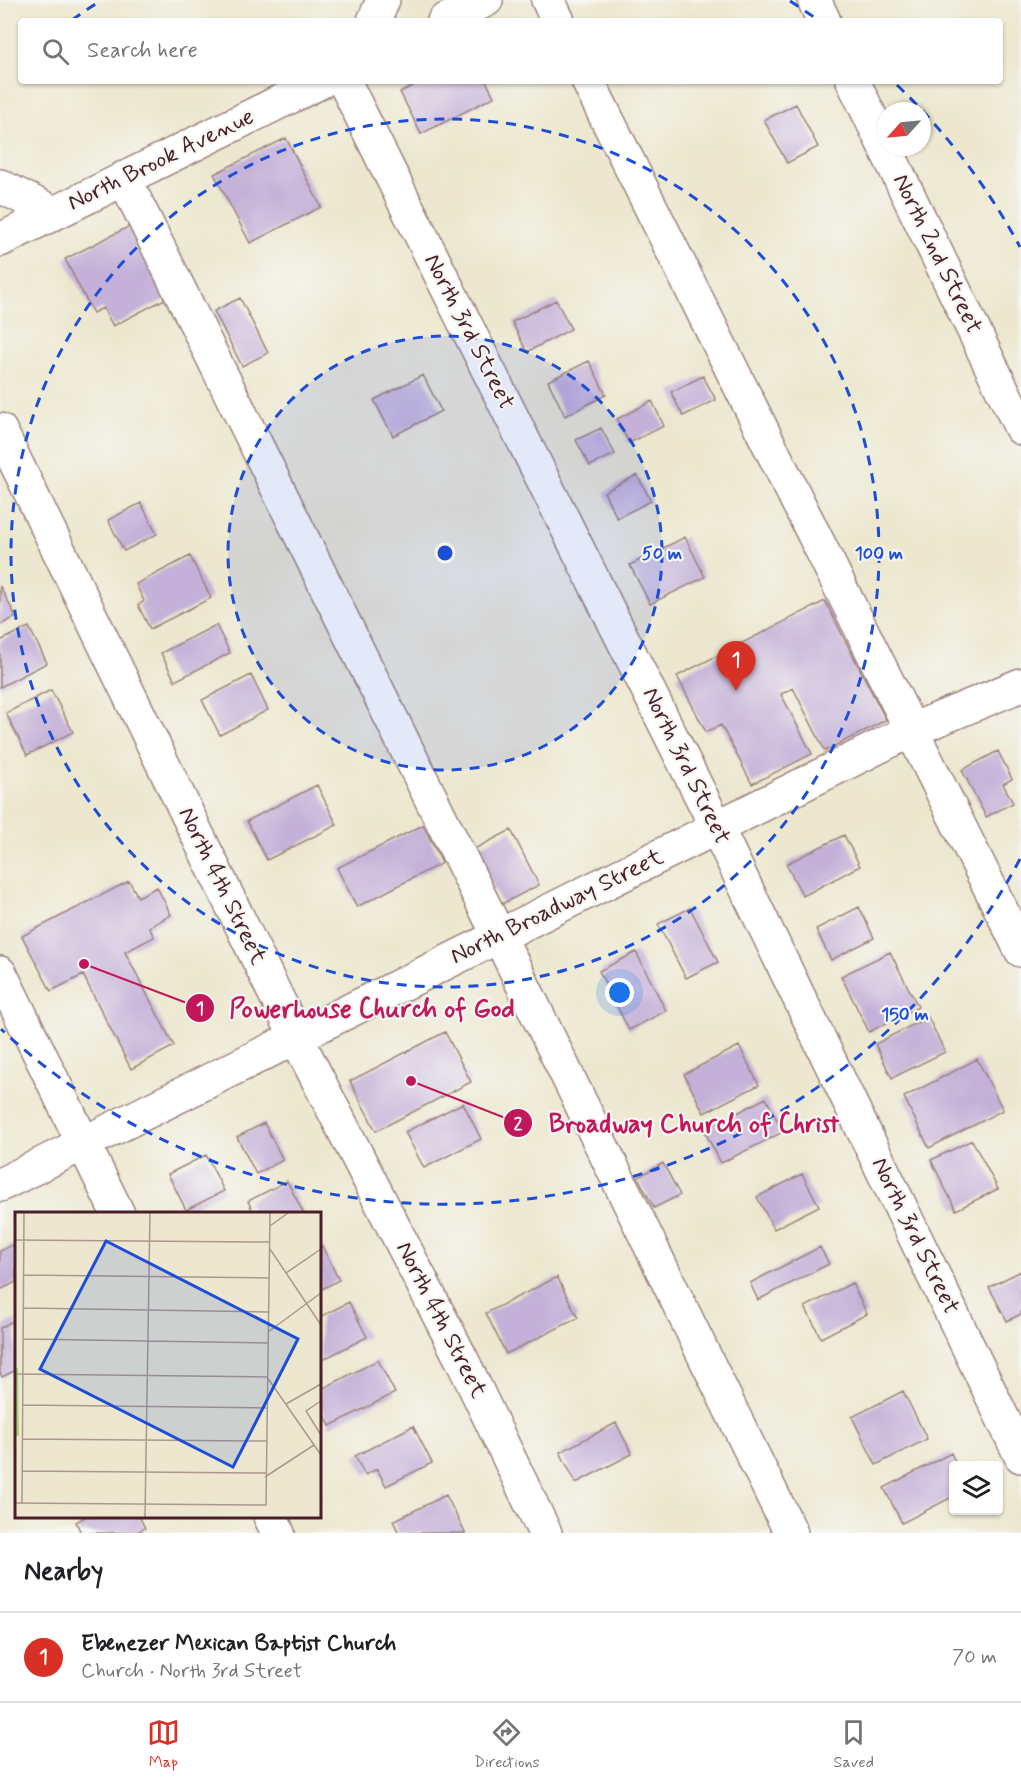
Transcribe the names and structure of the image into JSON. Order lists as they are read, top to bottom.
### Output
{
  "streets": {
    "street": [
      "North Brook Avenue",
      "North 2nd Street",
      "North 3rd Street",
      "North 4th Street",
      "North Broadway Street"
    ]
  },
  "crossings": [
    ["North 3rd Street", "North Broadway Street"],
    ["North 4th Street", "North Broadway Street"]
  ],
  "places": ["Powerhouse Church of God", "Broadway Church of Christ"],
  "north": "bottom left",
  "page": {
    "search": "Search here",
    "pins": "1",
    "heading": "Nearby",
    "list": [
      {
        "mark": "1",
        "name": "Ebenezer Mexican Baptist Church",
        "note": "Church · North 3rd Street",
        "value": "70 m"
      }
    ],
    "nav": ["Map", "Directions", "Saved"]
  },
  "rings": ["50 m", "100 m", "150 m"]
}
